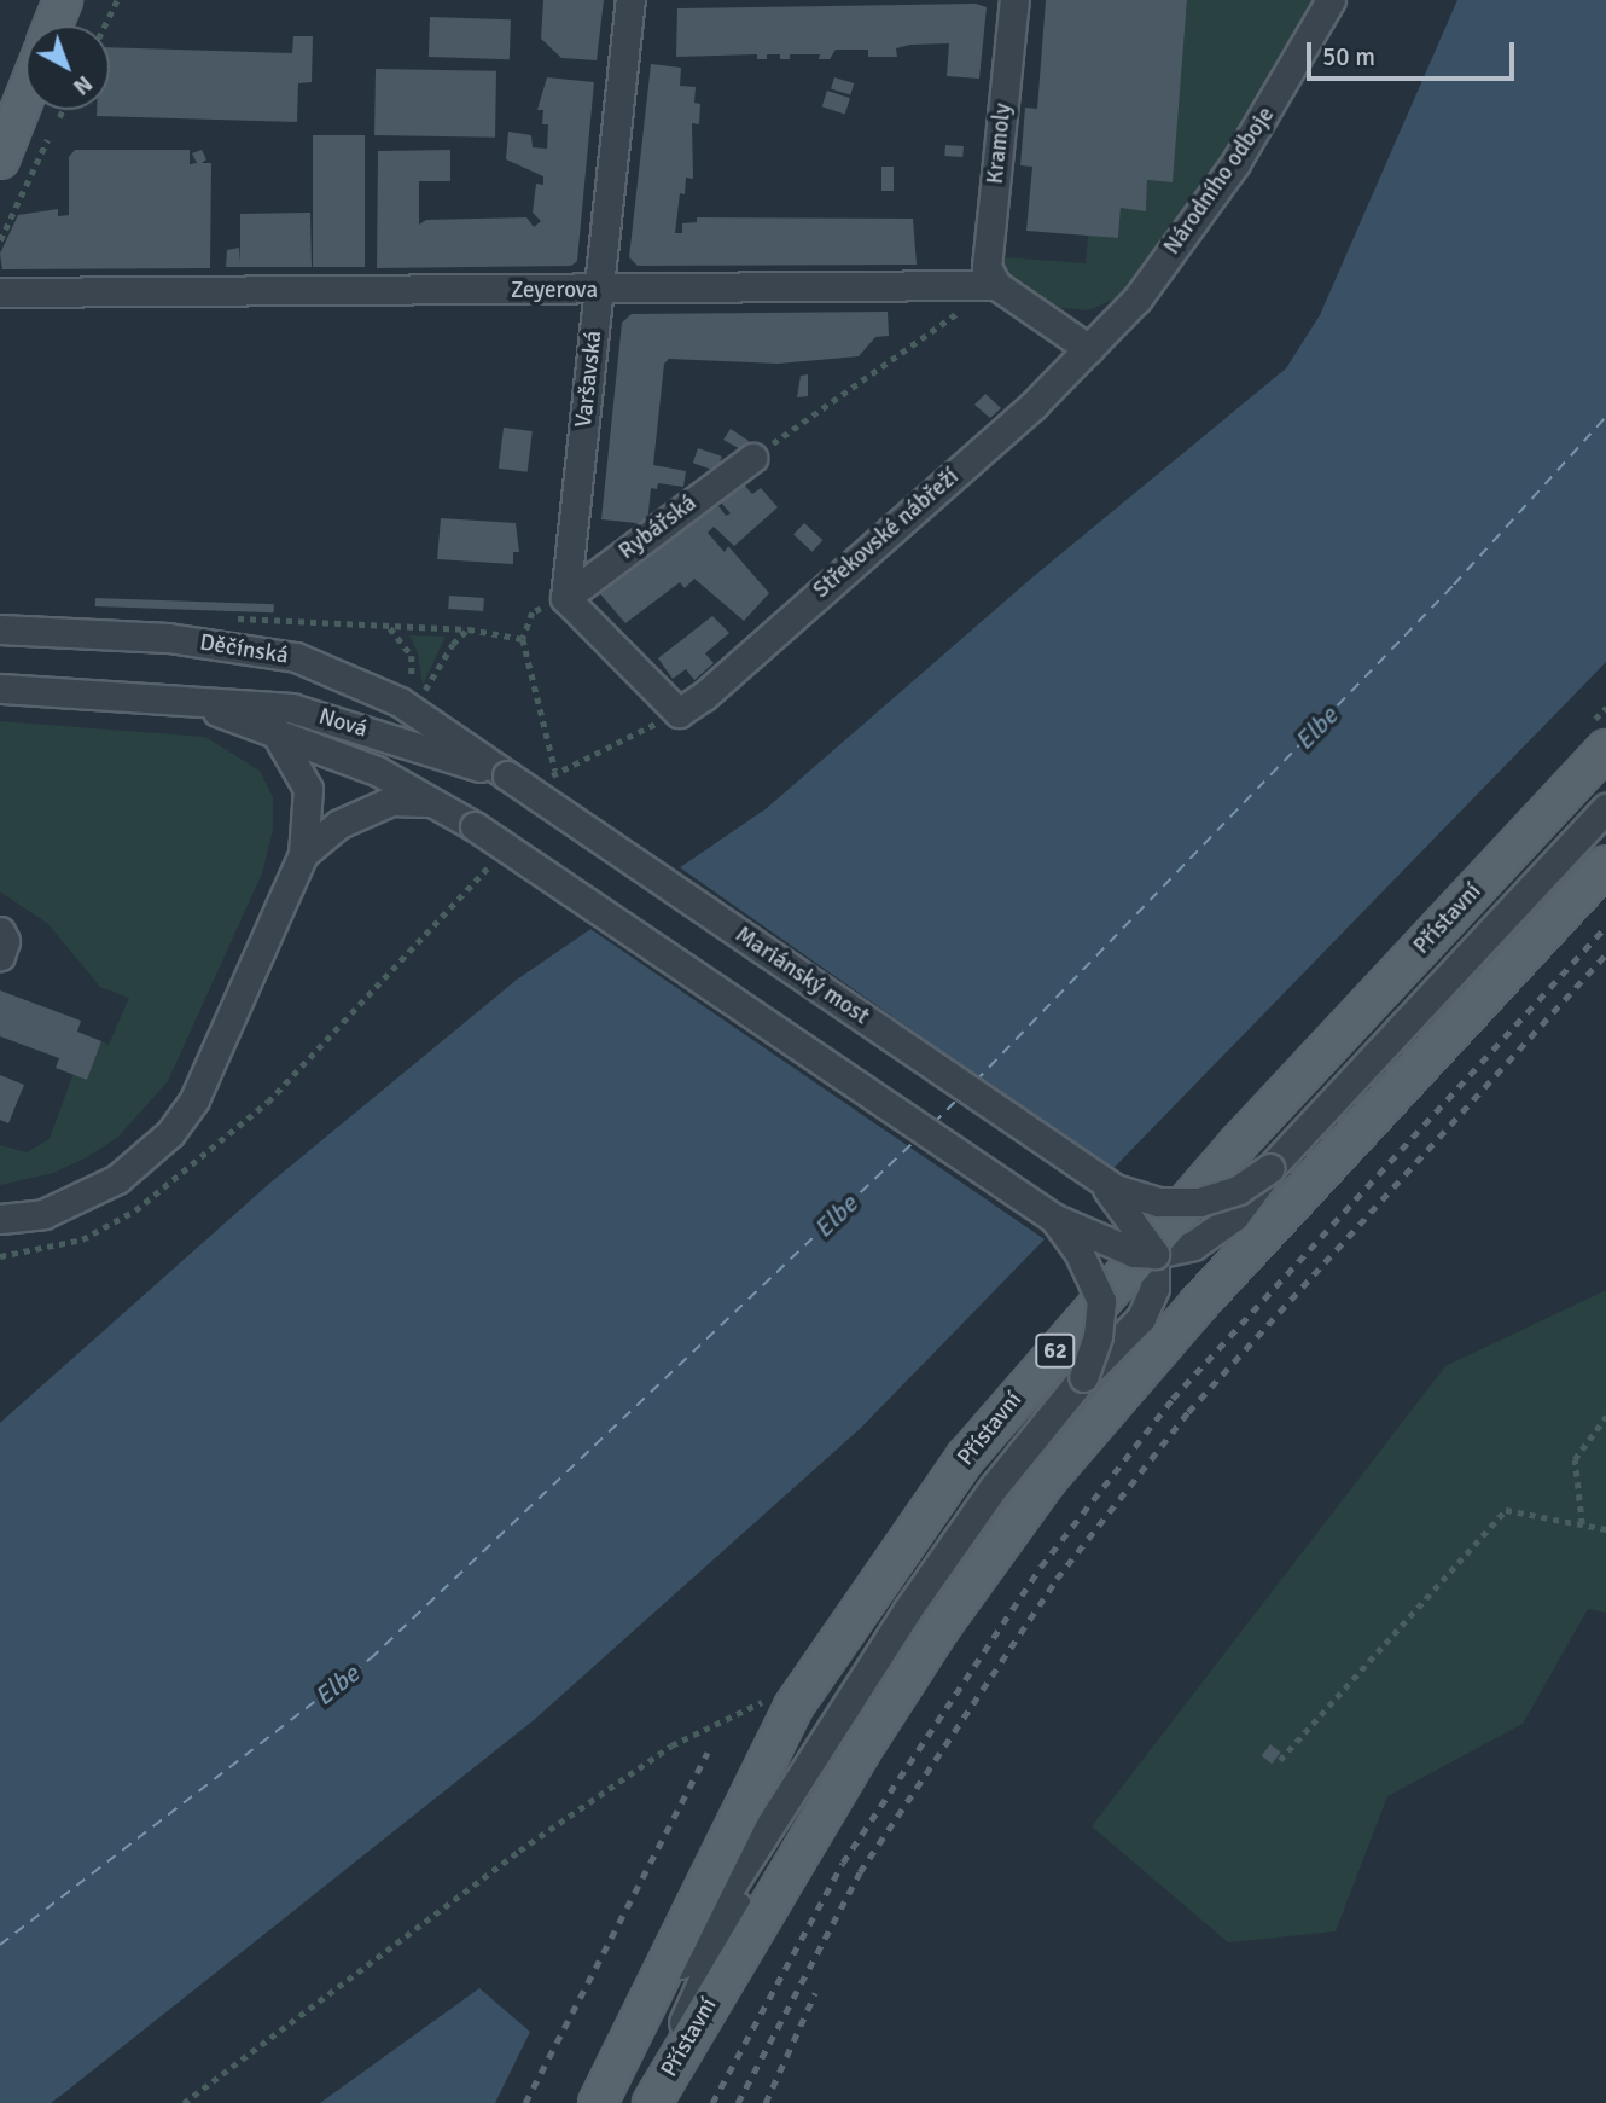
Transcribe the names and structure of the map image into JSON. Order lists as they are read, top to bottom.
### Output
{
  "streets": {
    "main road": ["Přístavní", "62"],
    "street": [
      "Kramoly",
      "Národního odboje",
      "Zeyerova",
      "Varšavská",
      "Rybářská",
      "Střekovské nábřeží",
      "Děčínská",
      "Nová",
      "Mariánský most"
    ]
  },
  "crossings": [
    ["Kramoly", "Zeyerova"],
    ["Národního odboje", "Střekovské nábřeží"],
    ["Zeyerova", "Varšavská"],
    ["Varšavská", "Rybářská"],
    ["Děčínská", "Nová"],
    ["Děčínská", "Mariánský most"],
    ["Nová", "Mariánský most"],
    ["Přístavní", "Mariánský most"]
  ],
  "water": ["Elbe"],
  "scale_bar": "50 m",
  "north": "bottom right"
}
